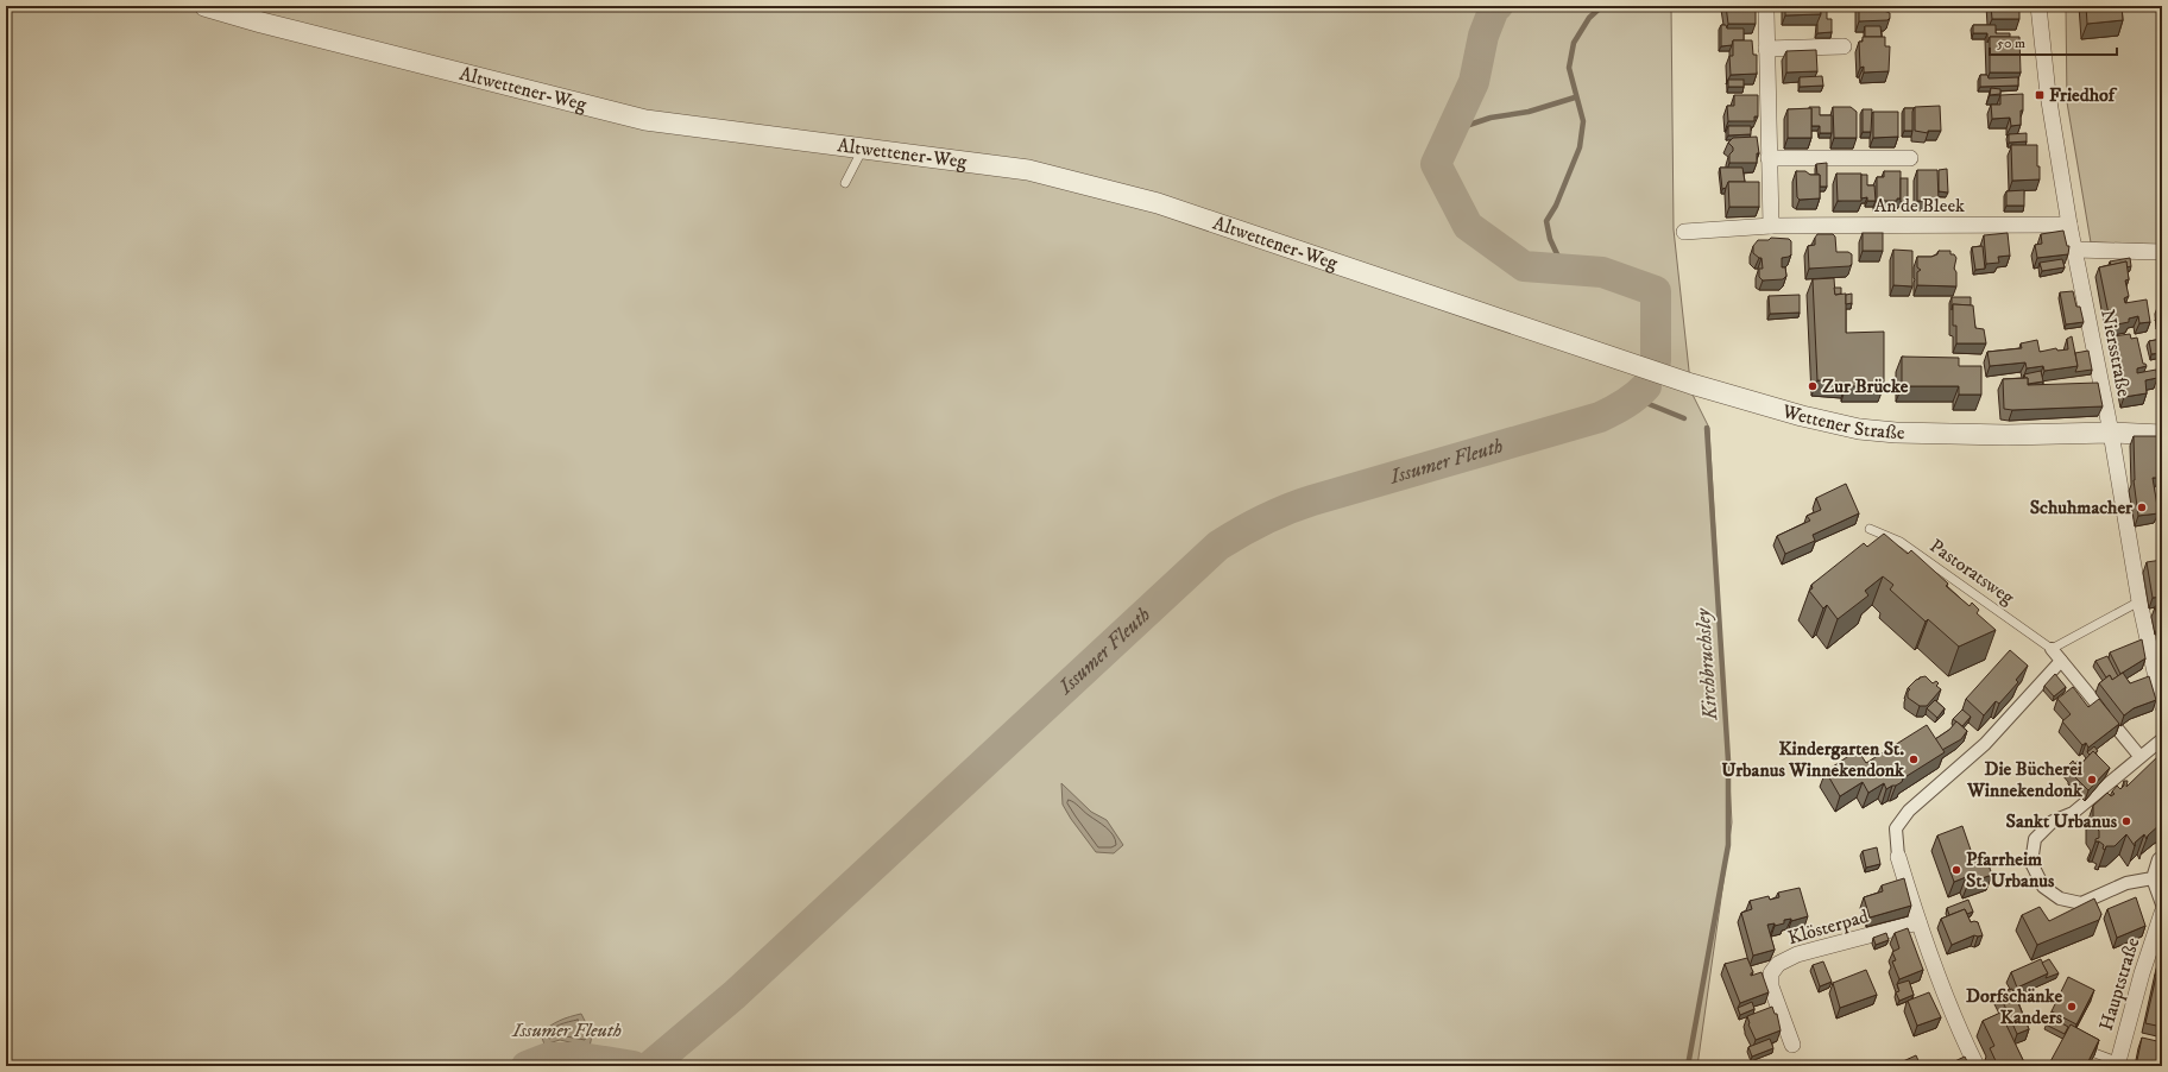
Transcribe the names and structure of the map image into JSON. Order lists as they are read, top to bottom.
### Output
{
  "streets": {
    "street": [
      "Altwettener-Weg",
      "An de Bleek",
      "Niersstraße",
      "Wettener Straße",
      "Klösterpad",
      "Hauptstraße"
    ],
    "lane": ["Pastoratsweg"]
  },
  "crossings": [
    ["Altwettener-Weg", "Wettener Straße"],
    ["An de Bleek", "Niersstraße"],
    ["Niersstraße", "Wettener Straße"]
  ],
  "water": ["Issumer Fleuth", "Kirchbruchsley"],
  "parks": ["Issumer Fleuth"],
  "places": {
    "transit": ["Friedhof"],
    "other": [
      "Zur Brücke",
      "Schuhmacher",
      "Kindergarten St. Urbanus Winnekendonk",
      "Die Bücherei Winnekendonk",
      "Sankt Urbanus",
      "Pfarrheim St. Urbanus",
      "Dorfschänke Kanders"
    ]
  },
  "scale_bar": "50 m"
}
